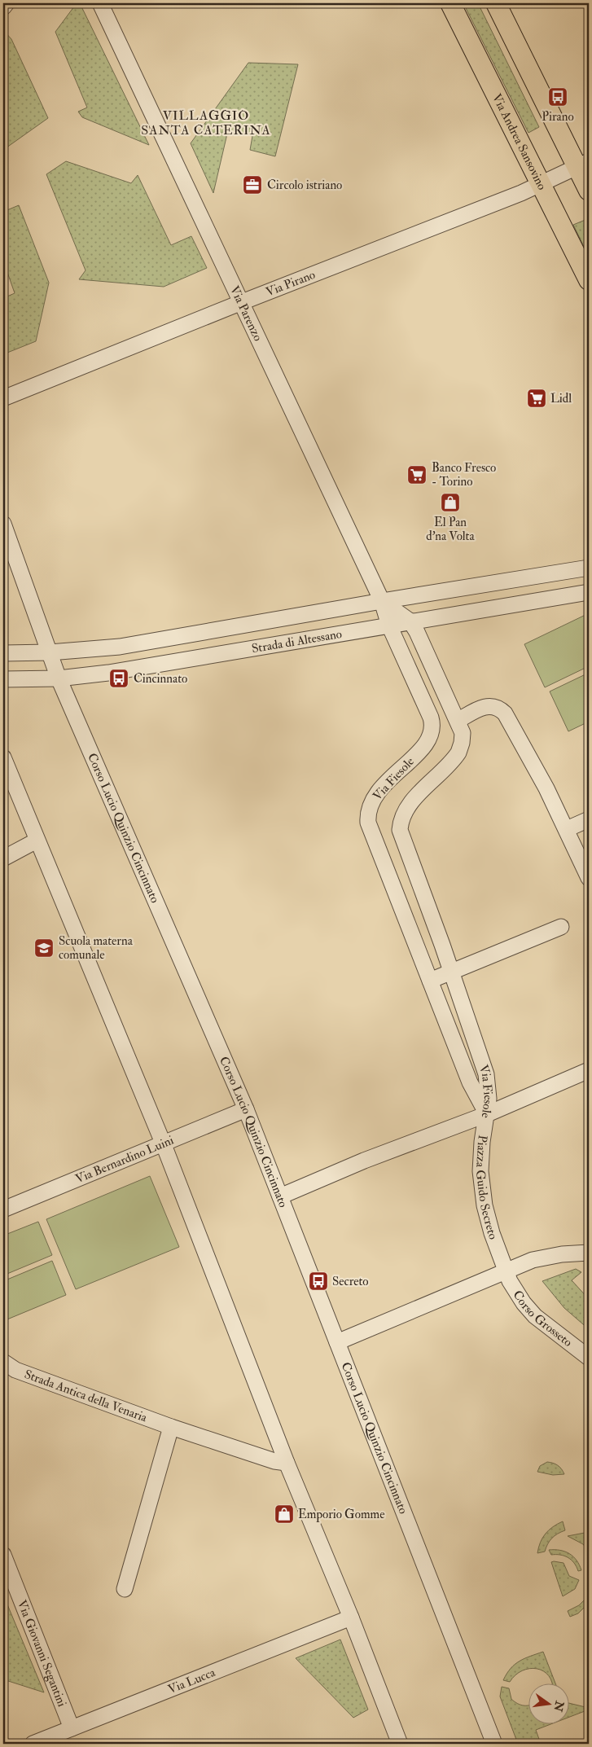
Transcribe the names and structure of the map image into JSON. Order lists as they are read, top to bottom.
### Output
{
  "streets": {
    "main road": ["Via Andrea Sansovino"],
    "street": [
      "Via Pirano",
      "Via Parenzo",
      "Strada di Altessano",
      "Via Fiesole",
      "Corso Lucio Quinzio Cincinnato",
      "Via Bernardino Luini",
      "Piazza Guido Secreto",
      "Corso Grosseto",
      "Strada Antica della Venaria",
      "Via Giovanni Segantini",
      "Via Lucca"
    ]
  },
  "crossings": [
    ["Via Andrea Sansovino", "Via Pirano"],
    ["Via Pirano", "Via Parenzo"],
    ["Via Parenzo", "Strada di Altessano"],
    ["Via Parenzo", "Via Fiesole"],
    ["Strada di Altessano", "Via Fiesole"],
    ["Strada di Altessano", "Corso Lucio Quinzio Cincinnato"],
    ["Via Fiesole", "Piazza Guido Secreto"],
    ["Corso Lucio Quinzio Cincinnato", "Via Bernardino Luini"],
    ["Corso Lucio Quinzio Cincinnato", "Piazza Guido Secreto"],
    ["Piazza Guido Secreto", "Corso Grosseto"],
    ["Via Giovanni Segantini", "Via Lucca"]
  ],
  "districts": ["VILLAGGIO SANTA CATERINA"],
  "places": {
    "bus stop": ["Pirano", "Cincinnato", "Secreto"],
    "office": ["Circolo istriano"],
    "supermarket": ["Lidl", "Banco Fresco - Torino"],
    "shop": ["El Pan d'na Volta", "Emporio Gomme"],
    "school or university": ["Scuola materna comunale"]
  },
  "north": "right"
}
